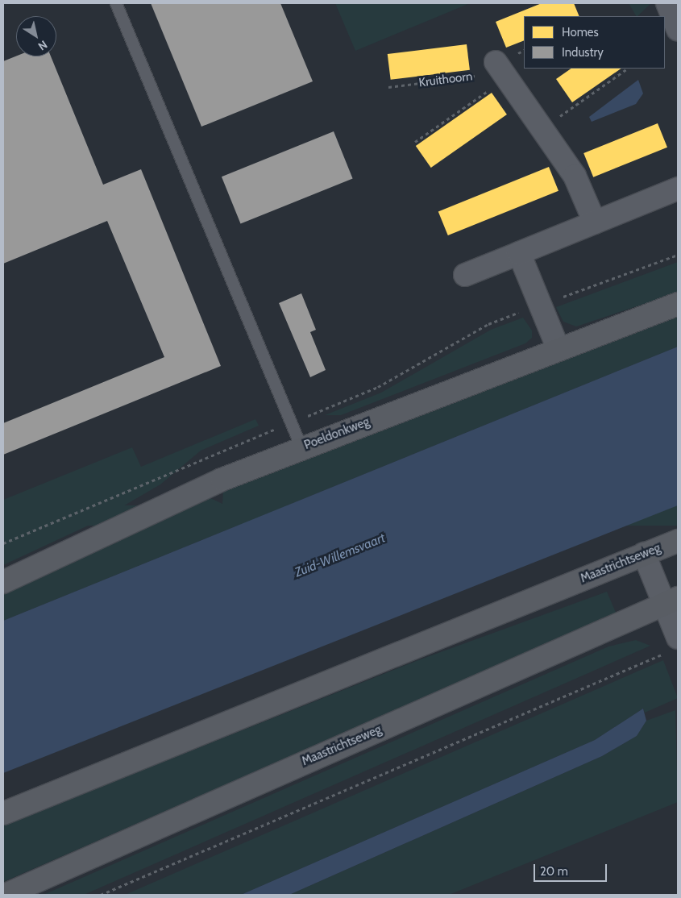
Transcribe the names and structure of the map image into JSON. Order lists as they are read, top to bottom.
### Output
{
  "streets": {
    "main road": ["Poeldonkweg", "Maastrichtseweg"],
    "path": ["Kruithoorn"]
  },
  "water": ["Zuid-Willemsvaart"],
  "legend": ["Homes", "Industry"],
  "scale_bar": "20 m",
  "north": "bottom right"
}
